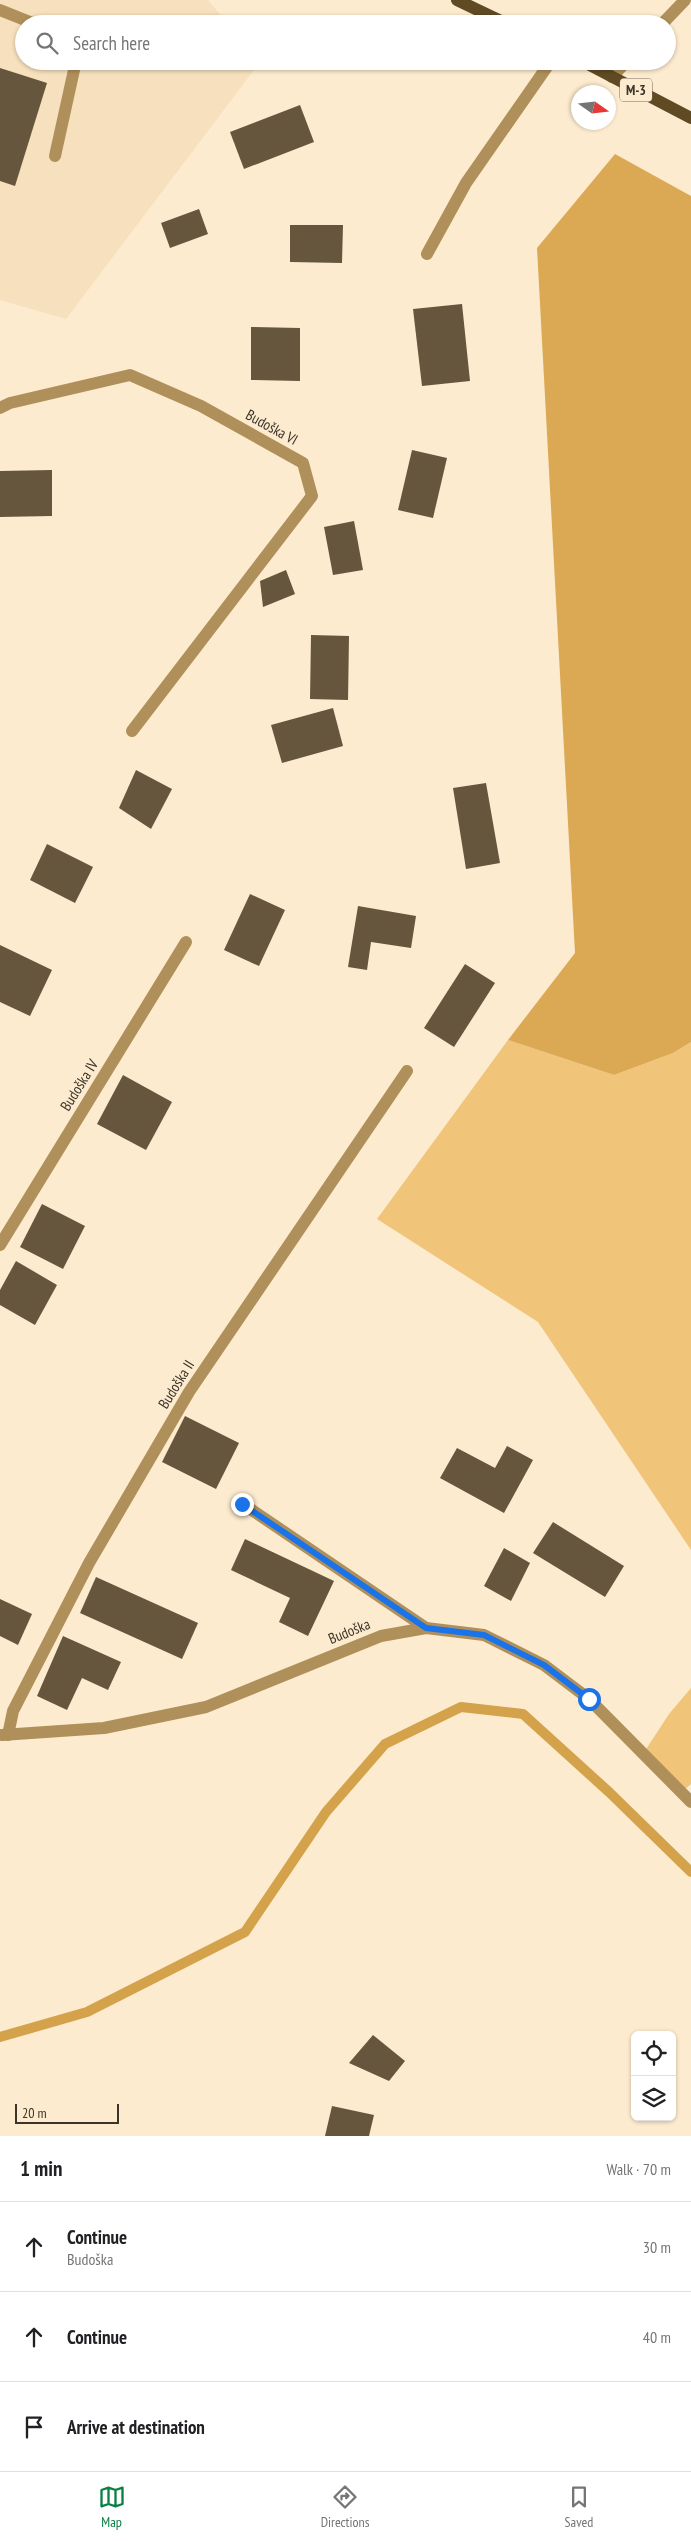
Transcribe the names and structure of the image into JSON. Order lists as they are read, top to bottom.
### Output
{
  "streets": {
    "main road": ["M-3"],
    "street": [
      "Budoška VI",
      "Budoška IV",
      "Budoška II",
      "Budoška"
    ]
  },
  "crossings": [
    ["Budoška II", "Budoška"]
  ],
  "scale_bar": "20 m",
  "north": "right",
  "page": {
    "search": "Search here",
    "scale": "20 m",
    "heading": ["1 min", "Walk · 70 m"],
    "list": [
      ["Continue", "Budoška", "30 m"],
      ["Continue", "40 m"],
      "Arrive at destination"
    ],
    "nav": ["Map", "Directions", "Saved"]
  }
}
